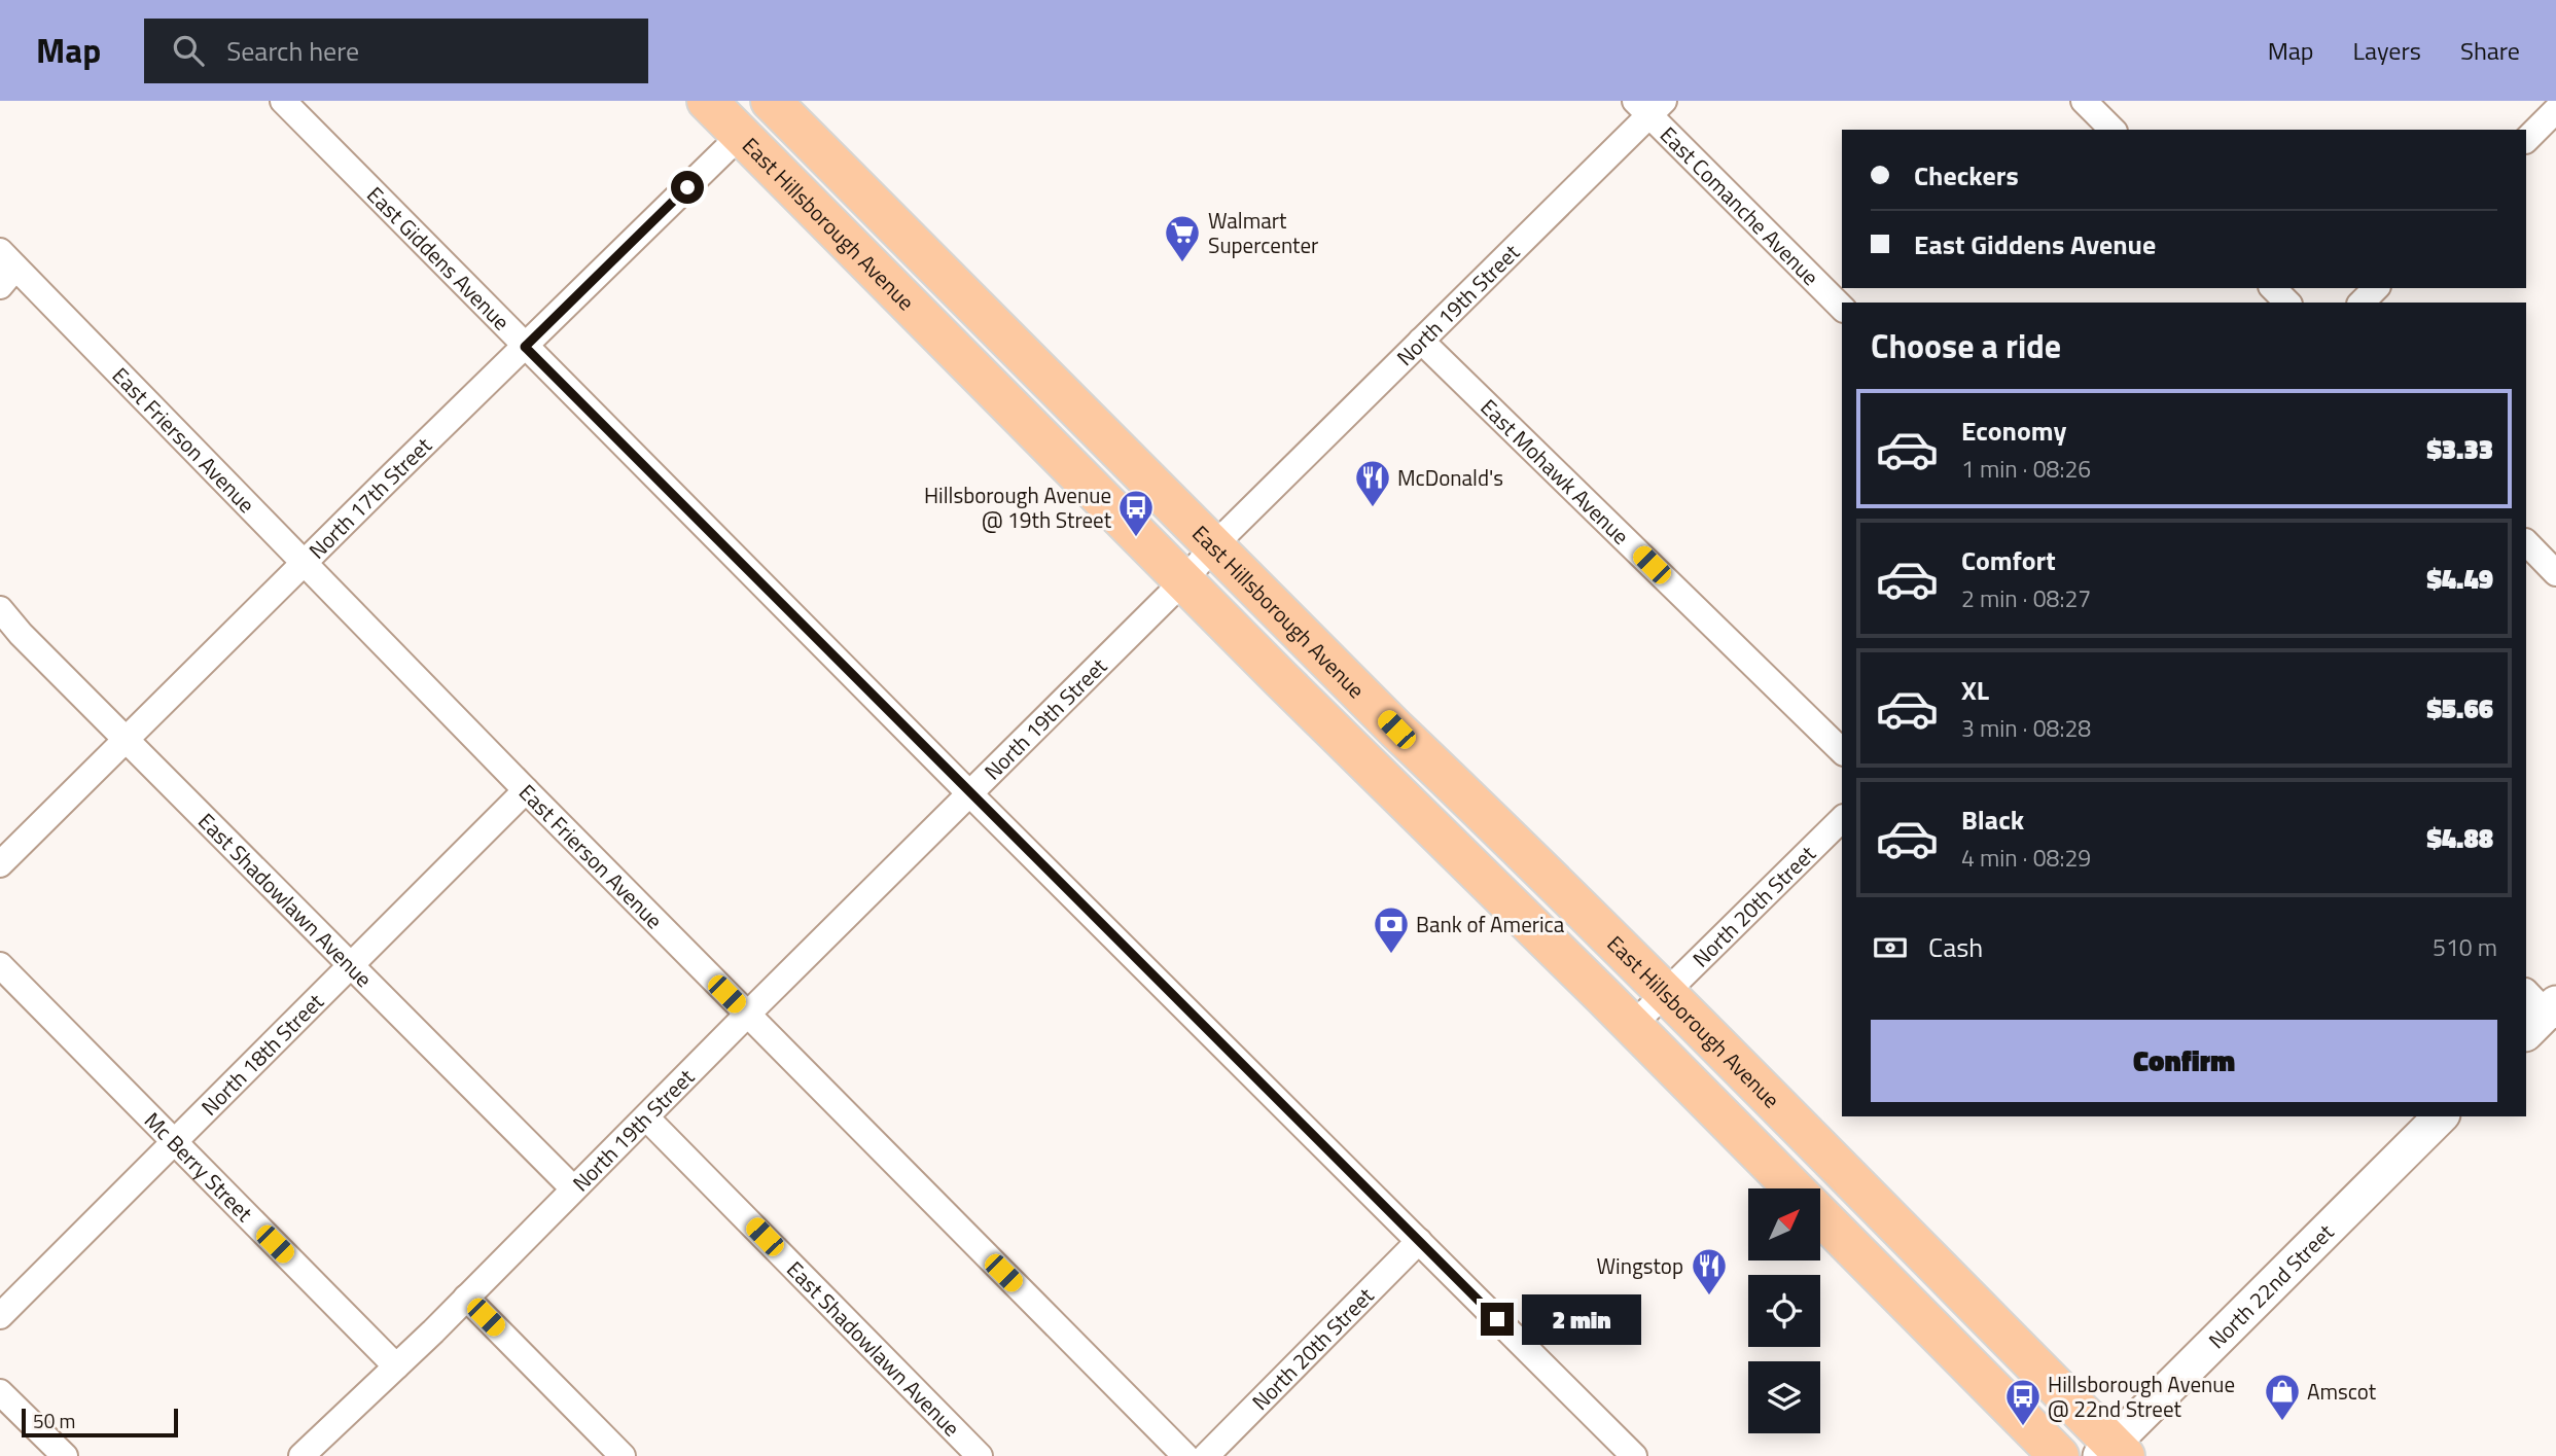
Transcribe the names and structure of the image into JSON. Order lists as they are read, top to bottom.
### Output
{
  "streets": {
    "main road": ["East Hillsborough Avenue"],
    "street": [
      "East Comanche Avenue",
      "East Giddens Avenue",
      "North 19th Street",
      "East Frierson Avenue",
      "East Mohawk Avenue",
      "North 17th Street",
      "East Shadowlawn Avenue",
      "North 20th Street",
      "North 18th Street",
      "Mc Berry Street",
      "North 22nd Street"
    ]
  },
  "crossings": [
    ["East Comanche Avenue", "North 19th Street"],
    ["East Hillsborough Avenue", "North 19th Street"],
    ["East Hillsborough Avenue", "North 17th Street"],
    ["East Hillsborough Avenue", "North 20th Street"],
    ["East Hillsborough Avenue", "North 22nd Street"],
    ["East Giddens Avenue", "North 19th Street"],
    ["East Giddens Avenue", "North 17th Street"],
    ["East Giddens Avenue", "North 20th Street"],
    ["North 19th Street", "East Frierson Avenue"],
    ["North 19th Street", "East Mohawk Avenue"],
    ["North 19th Street", "East Shadowlawn Avenue"],
    ["North 19th Street", "Mc Berry Street"],
    ["East Frierson Avenue", "North 17th Street"],
    ["East Frierson Avenue", "North 18th Street"],
    ["North 17th Street", "East Shadowlawn Avenue"],
    ["East Shadowlawn Avenue", "North 18th Street"],
    ["North 18th Street", "Mc Berry Street"]
  ],
  "places": {
    "supermarket": ["Walmart Supercenter"],
    "restaurant": ["McDonald's", "Wingstop"],
    "bus stop": ["Hillsborough Avenue @ 19th Street", "Hillsborough Avenue @ 22nd Street"],
    "bank": ["Bank of America"],
    "shop": ["Amscot"]
  },
  "scale_bar": "50 m",
  "north": "top right",
  "page": {
    "header": "Map",
    "search": "Search here",
    "nav": ["Map", "Layers", "Share"],
    "banner": ["Checkers", "East Giddens Avenue"],
    "heading": "Choose a ride",
    "list": [
      {
        "name": "Economy",
        "note": "1 min · 08:26",
        "value": "$3.33"
      },
      {
        "name": "Comfort",
        "note": "2 min · 08:27",
        "value": "$4.49"
      },
      {
        "name": "XL",
        "note": "3 min · 08:28",
        "value": "$5.66"
      },
      {
        "name": "Black",
        "note": "4 min · 08:29",
        "value": "$4.88"
      }
    ],
    "pay": ["Cash", "510 m"],
    "buttons": "Confirm",
    "bubble": "2 min",
    "scale": "50 m"
  }
}
